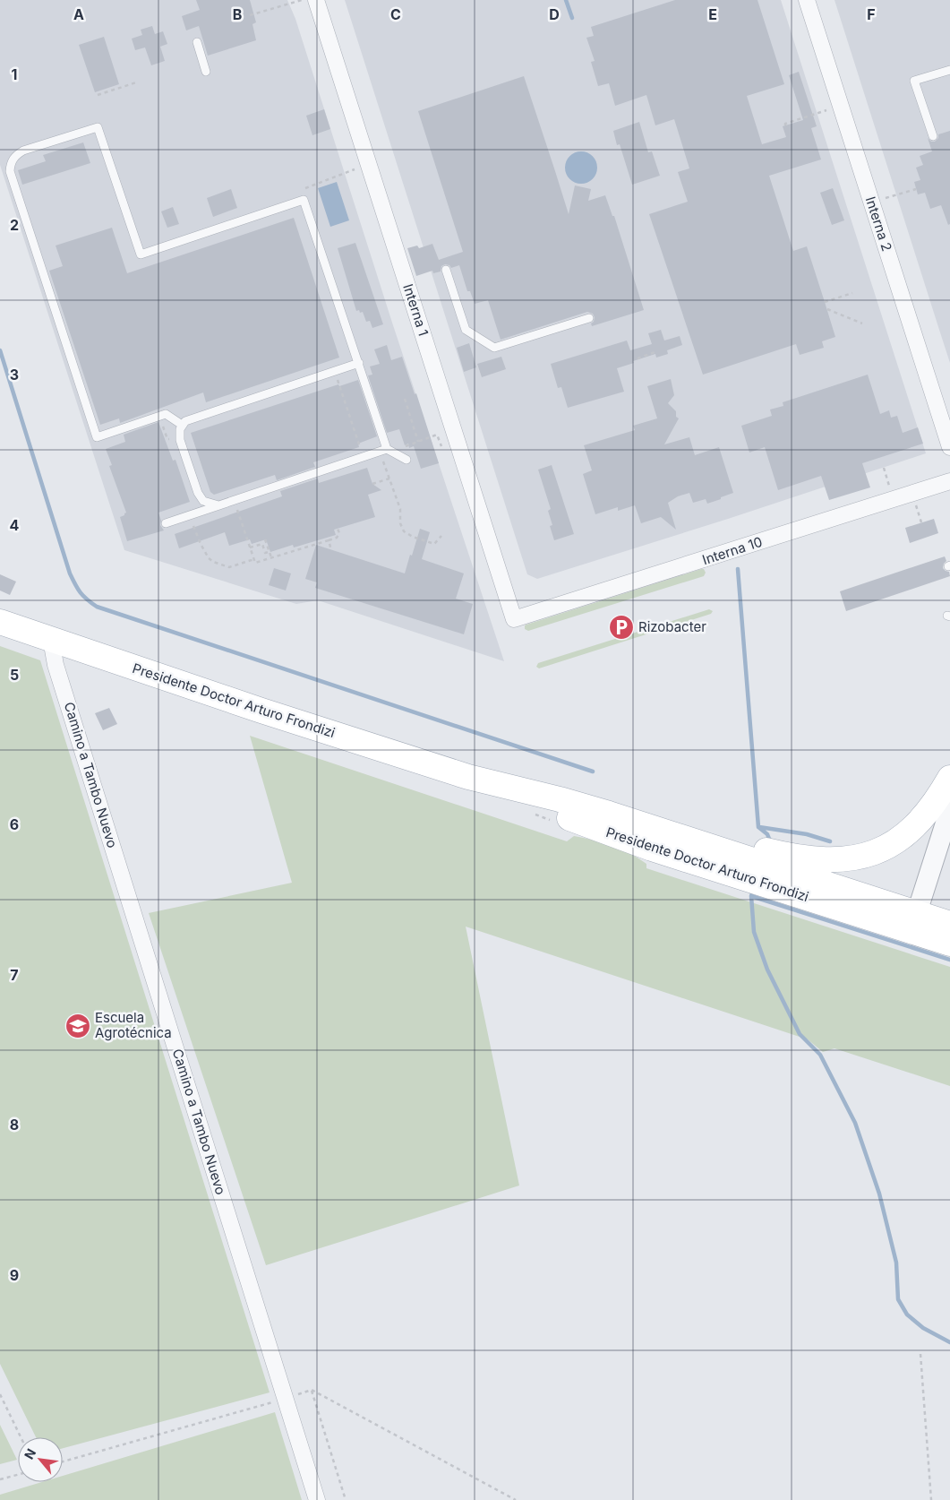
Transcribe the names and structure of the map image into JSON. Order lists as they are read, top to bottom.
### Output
{
  "streets": {
    "main road": ["Presidente Doctor Arturo Frondizi"],
    "street": [
      "Interna 2",
      "Interna 1",
      "Interna 10",
      "Camino a Tambo Nuevo"
    ]
  },
  "crossings": [
    ["Interna 1", "Interna 10"],
    ["Presidente Doctor Arturo Frondizi", "Camino a Tambo Nuevo"]
  ],
  "places": {
    "parking": ["Rizobacter"],
    "school or university": ["Escuela Agrotécnica"]
  },
  "north": "top left",
  "grid": {
    "columns": [
      "A",
      "B",
      "C",
      "D",
      "E",
      "F"
    ],
    "rows": [
      "1",
      "2",
      "3",
      "4",
      "5",
      "6",
      "7",
      "8",
      "9"
    ]
  }
}
